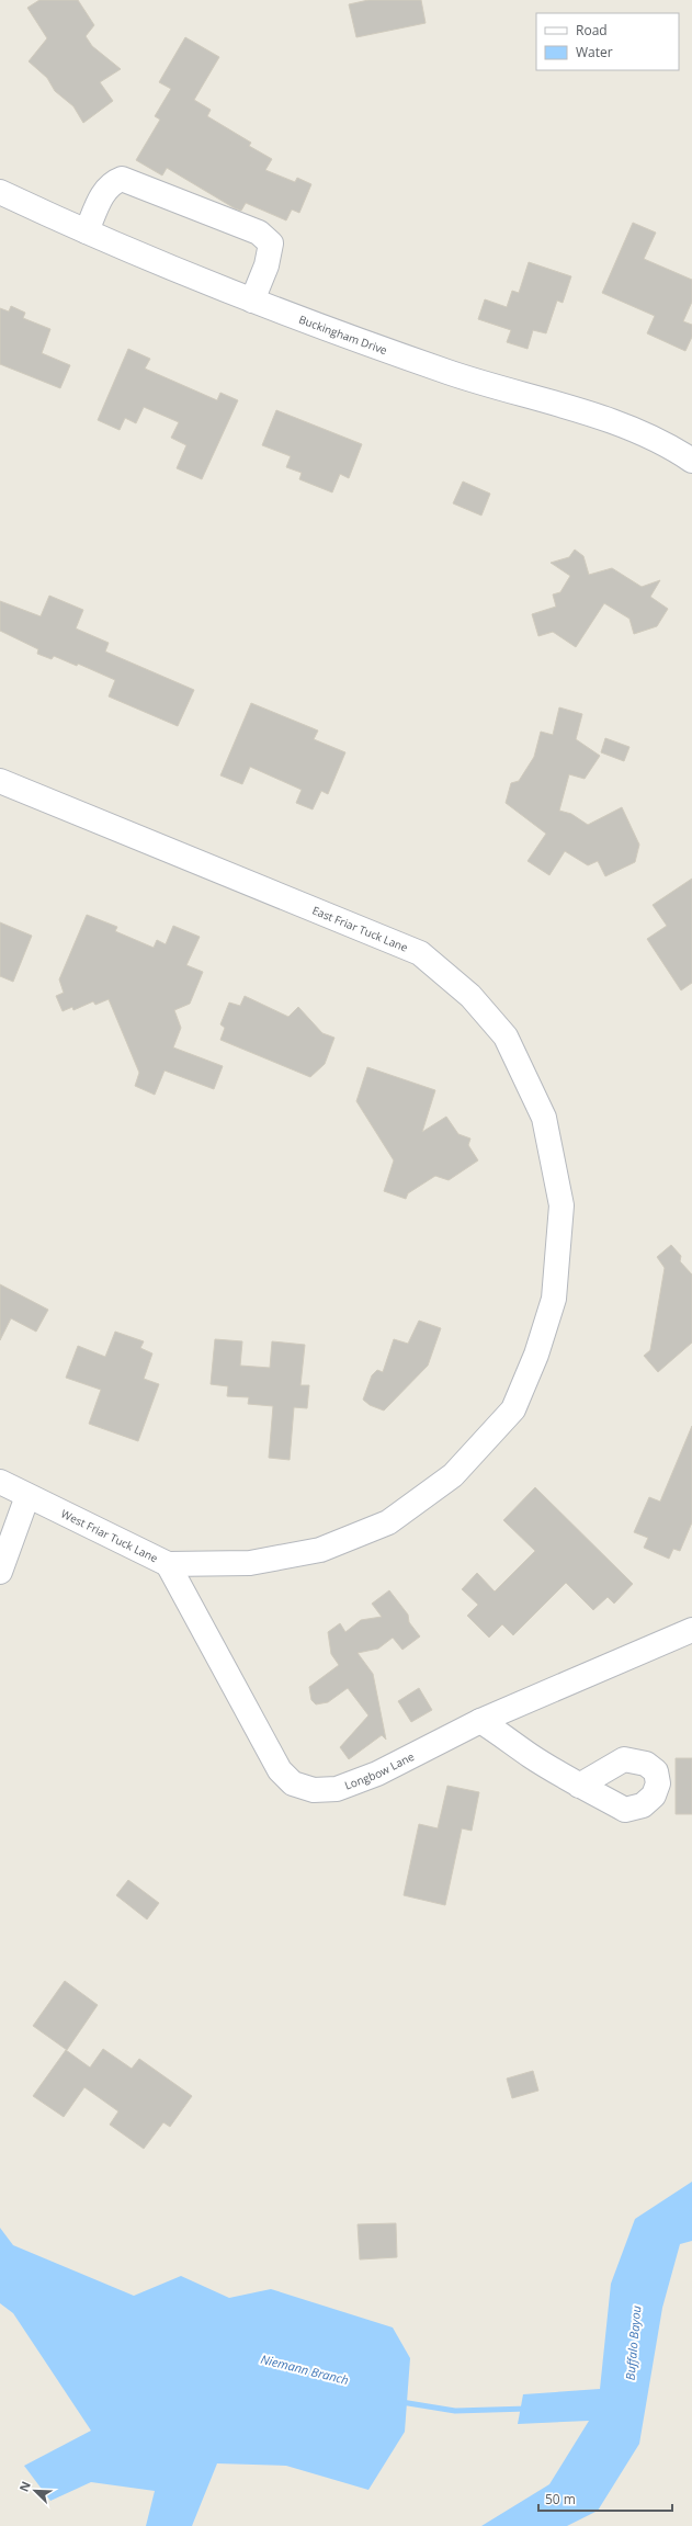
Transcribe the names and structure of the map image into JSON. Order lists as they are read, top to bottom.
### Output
{
  "streets": {
    "street": [
      "Buckingham Drive",
      "East Friar Tuck Lane",
      "West Friar Tuck Lane",
      "Longbow Lane"
    ]
  },
  "crossings": [
    ["East Friar Tuck Lane", "West Friar Tuck Lane"],
    ["West Friar Tuck Lane", "Longbow Lane"]
  ],
  "water": ["Buffalo Bayou", "Niemann Branch"],
  "legend": ["Road", "Water"],
  "scale_bar": "50 m",
  "north": "top left"
}
